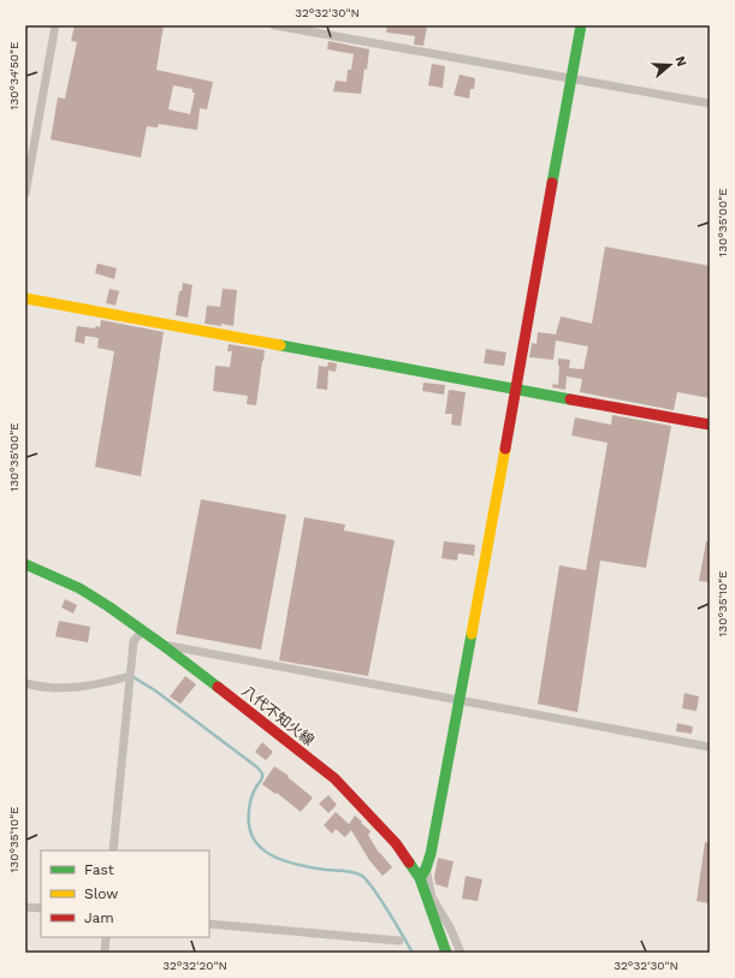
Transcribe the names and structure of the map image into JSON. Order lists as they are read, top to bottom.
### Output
{
  "streets": {
    "street": ["八代不知火線"]
  },
  "legend": ["Fast", "Slow", "Jam"],
  "north": "right",
  "coordinates": [
    "32°32'30\"N",
    "130°34'50\"E",
    "130°35'00\"E",
    "130°35'10\"E",
    "32°32'20\"N"
  ]
}
